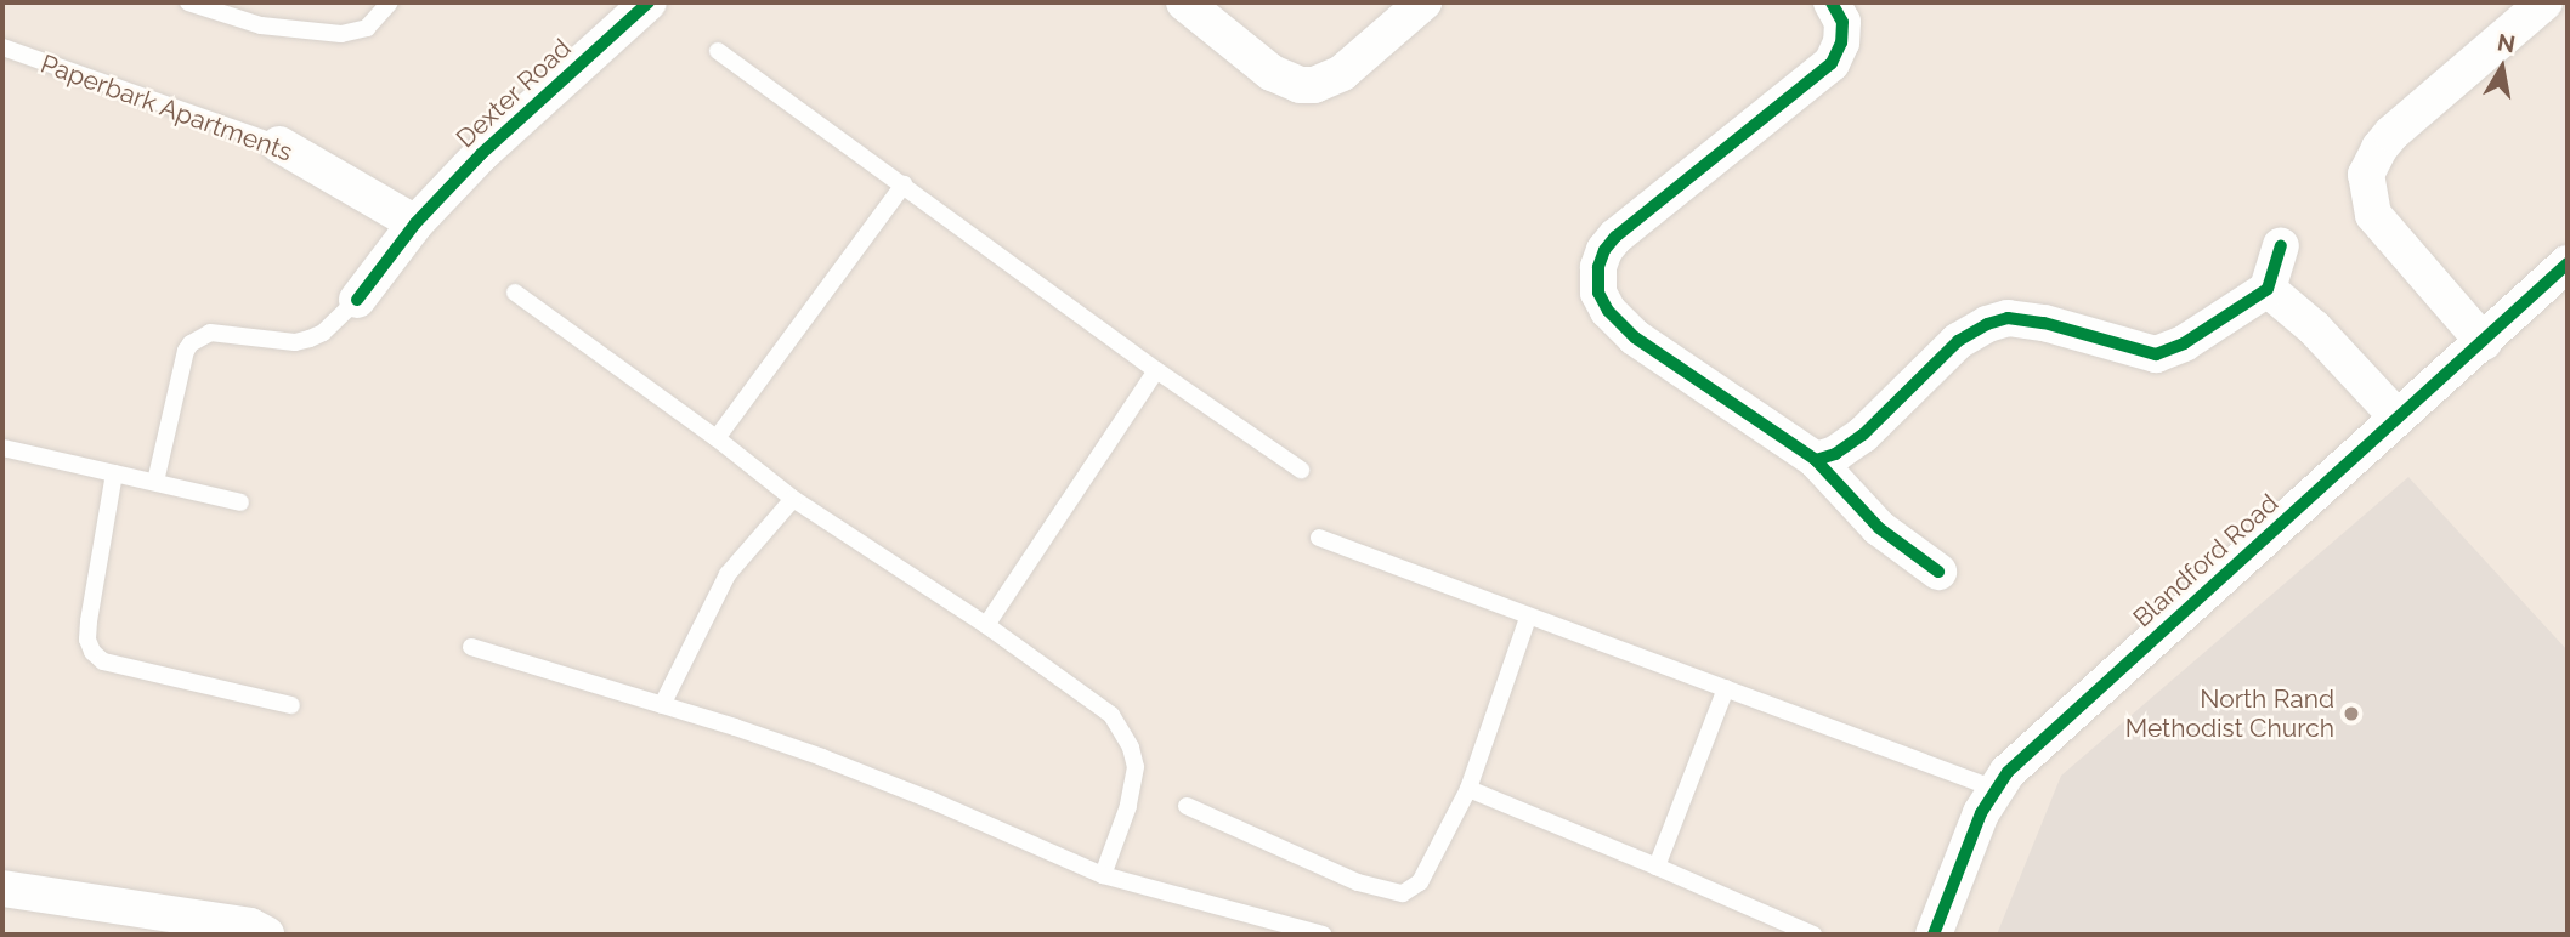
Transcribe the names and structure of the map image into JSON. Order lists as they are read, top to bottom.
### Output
{
  "streets": {
    "street": ["Dexter Road", "Paperbark Apartments", "Blandford Road"]
  },
  "crossings": [
    ["Dexter Road", "Paperbark Apartments"]
  ],
  "places": ["North Rand Methodist Church"],
  "north": "top"
}
